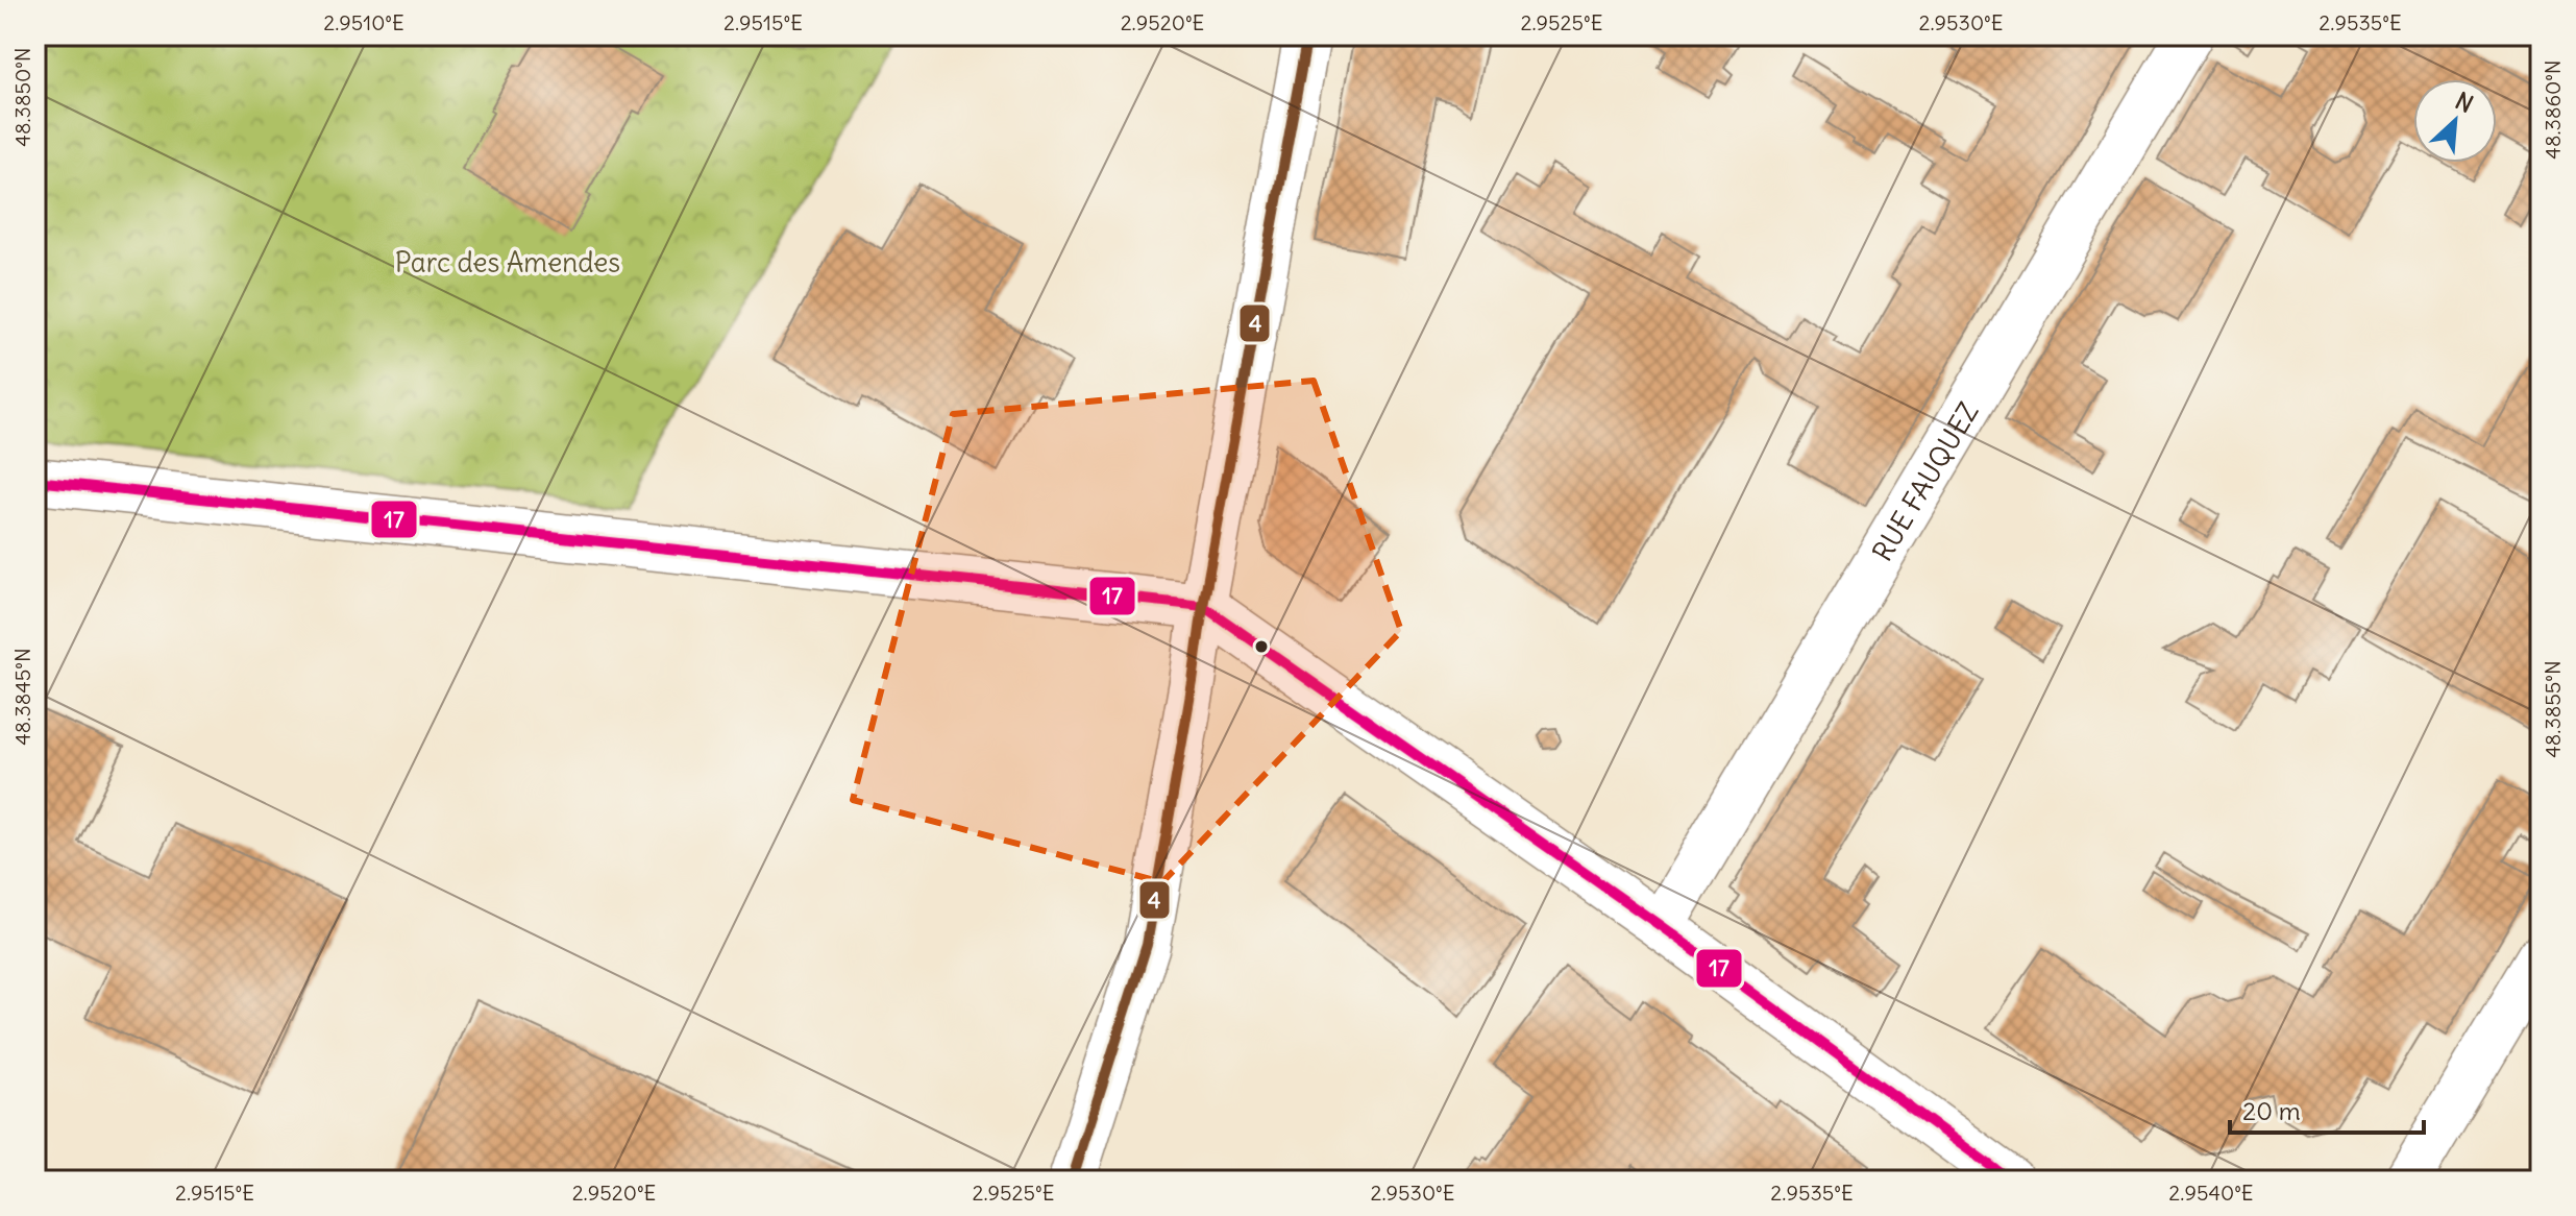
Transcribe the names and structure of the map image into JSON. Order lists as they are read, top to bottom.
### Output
{
  "streets": {
    "street": ["RUE FAUQUEZ"]
  },
  "parks": ["Parc des Amendes"],
  "lines": ["transit line 4", "transit line 17"],
  "scale_bar": "20 m",
  "north": "top right",
  "coordinates": [
    "2.9510°E",
    "2.9515°E",
    "2.9520°E",
    "2.9525°E",
    "2.9530°E",
    "2.9535°E",
    "48.3850°N",
    "48.3860°N",
    "48.3845°N",
    "48.3855°N",
    "2.9540°E"
  ]
}
